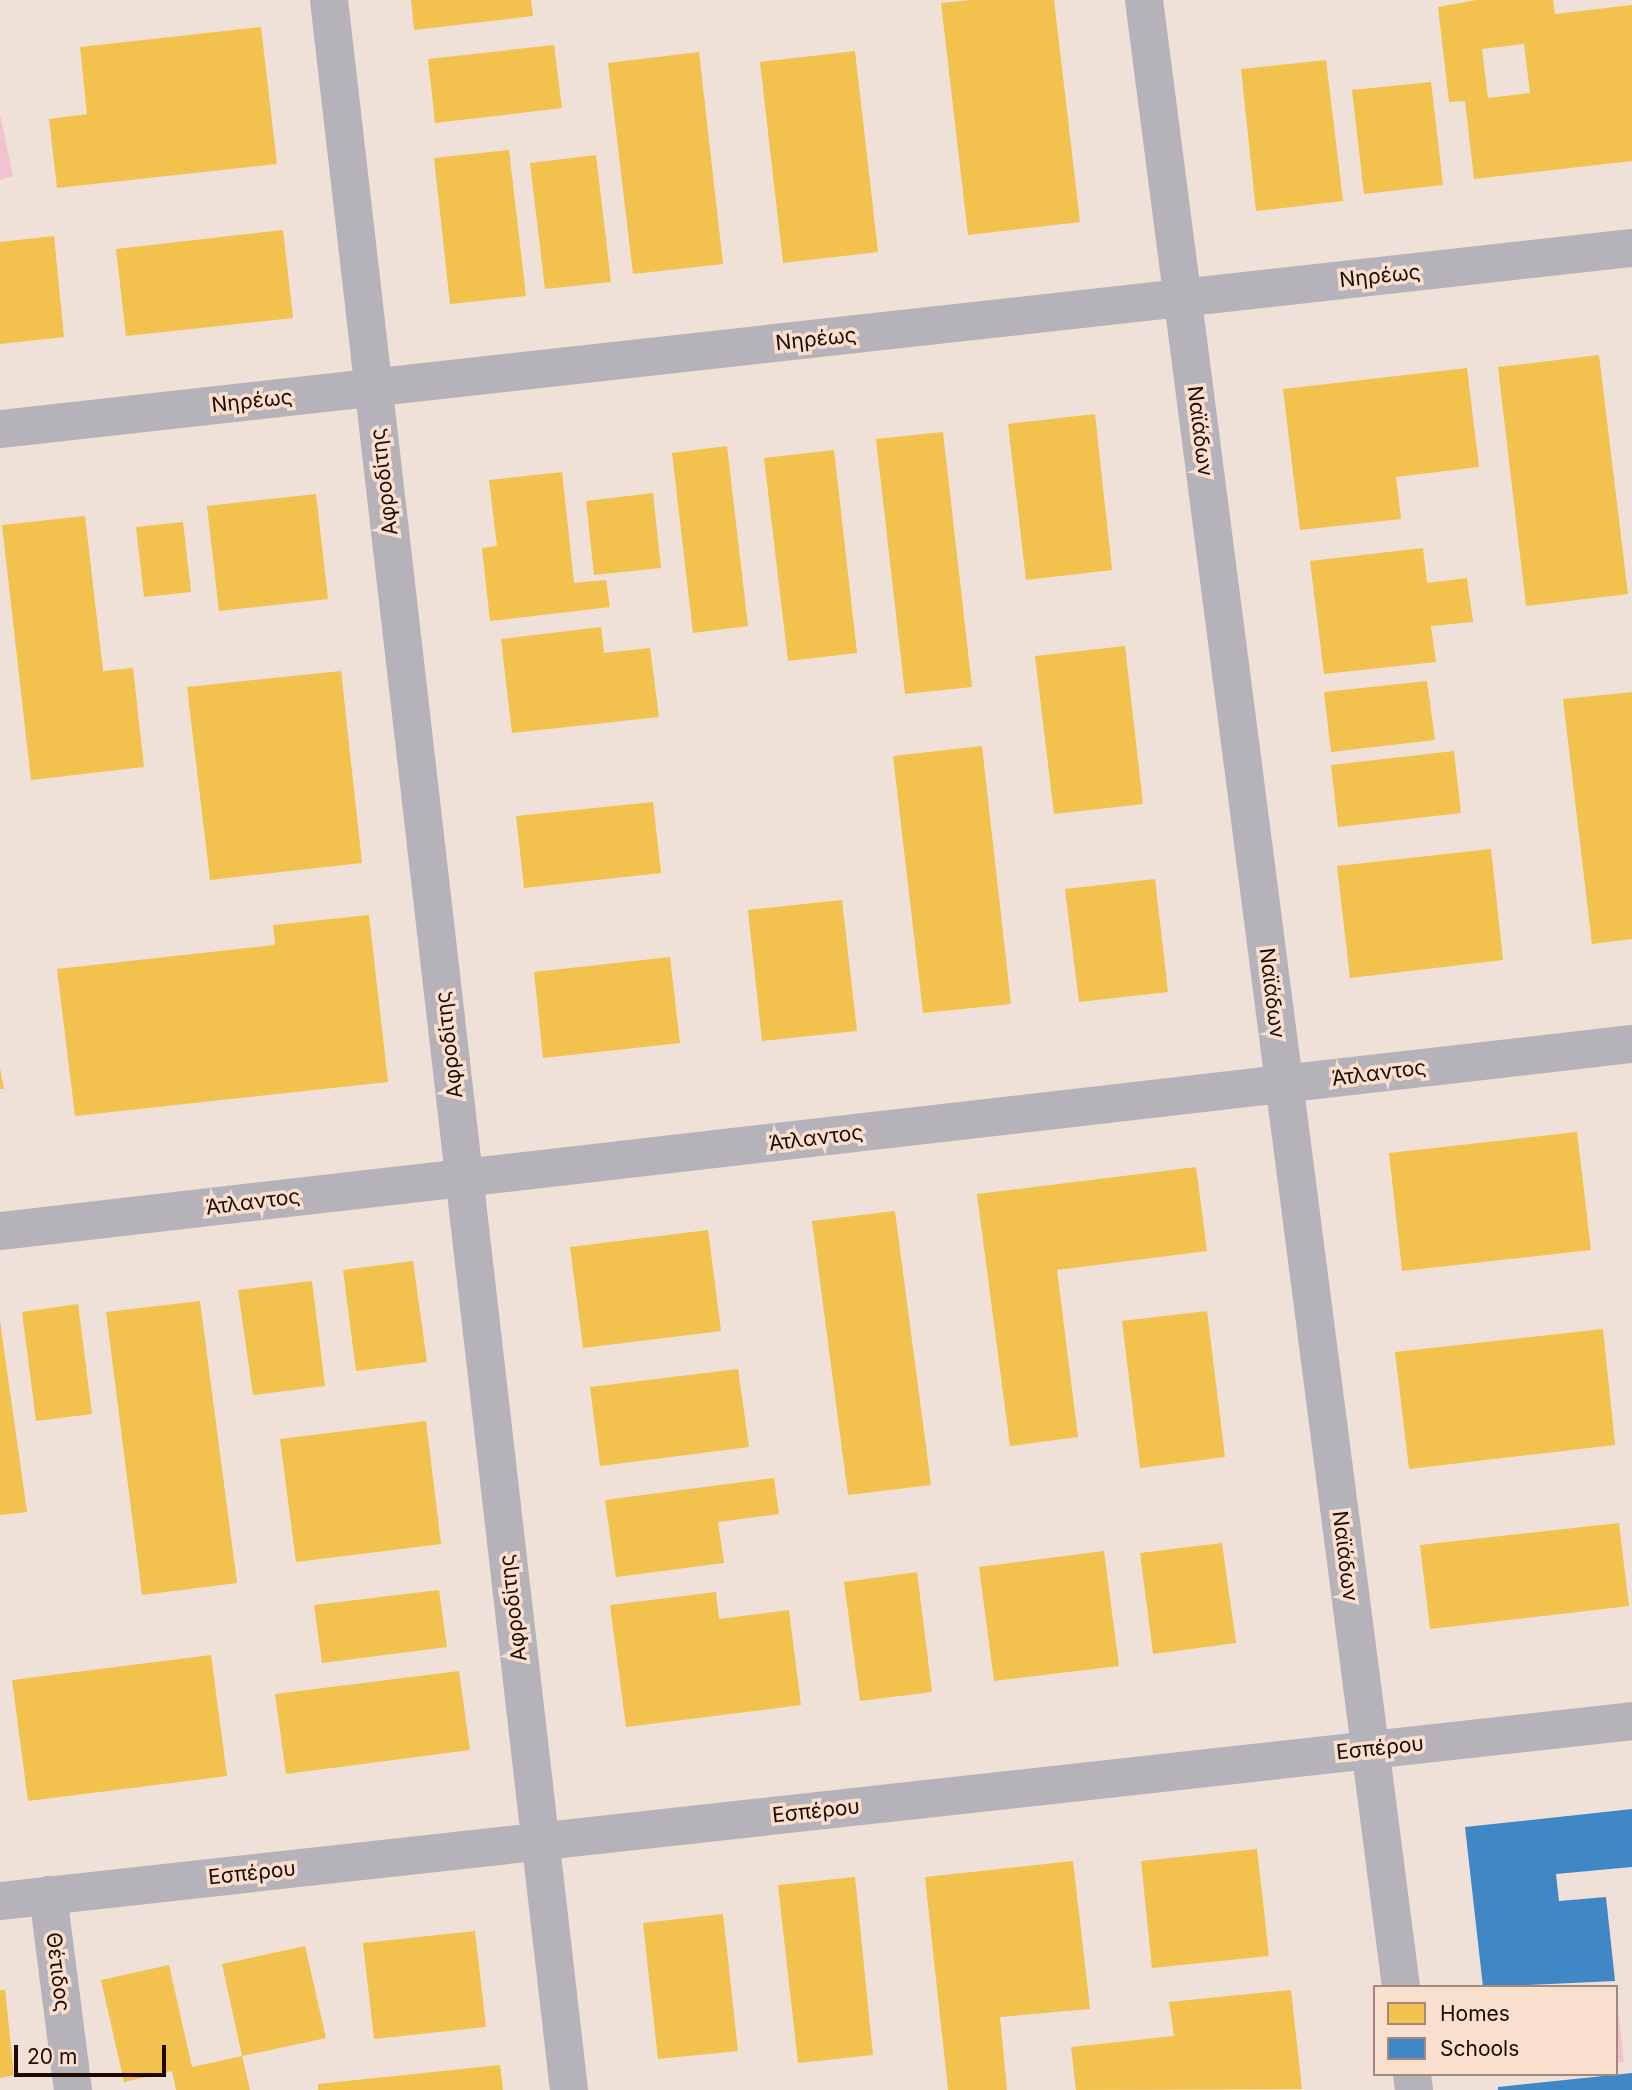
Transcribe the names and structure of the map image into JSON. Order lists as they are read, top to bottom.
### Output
{
  "streets": {
    "street": [
      "Νηρέως",
      "Ναϊάδων",
      "Αφροδίτης",
      "Άτλαντος",
      "Εσπέρου",
      "Θέτιδος"
    ]
  },
  "crossings": [
    ["Νηρέως", "Ναϊάδων"],
    ["Νηρέως", "Αφροδίτης"],
    ["Ναϊάδων", "Άτλαντος"],
    ["Ναϊάδων", "Εσπέρου"],
    ["Αφροδίτης", "Άτλαντος"],
    ["Αφροδίτης", "Εσπέρου"],
    ["Εσπέρου", "Θέτιδος"]
  ],
  "legend": ["Homes", "Schools"],
  "scale_bar": "20 m"
}
